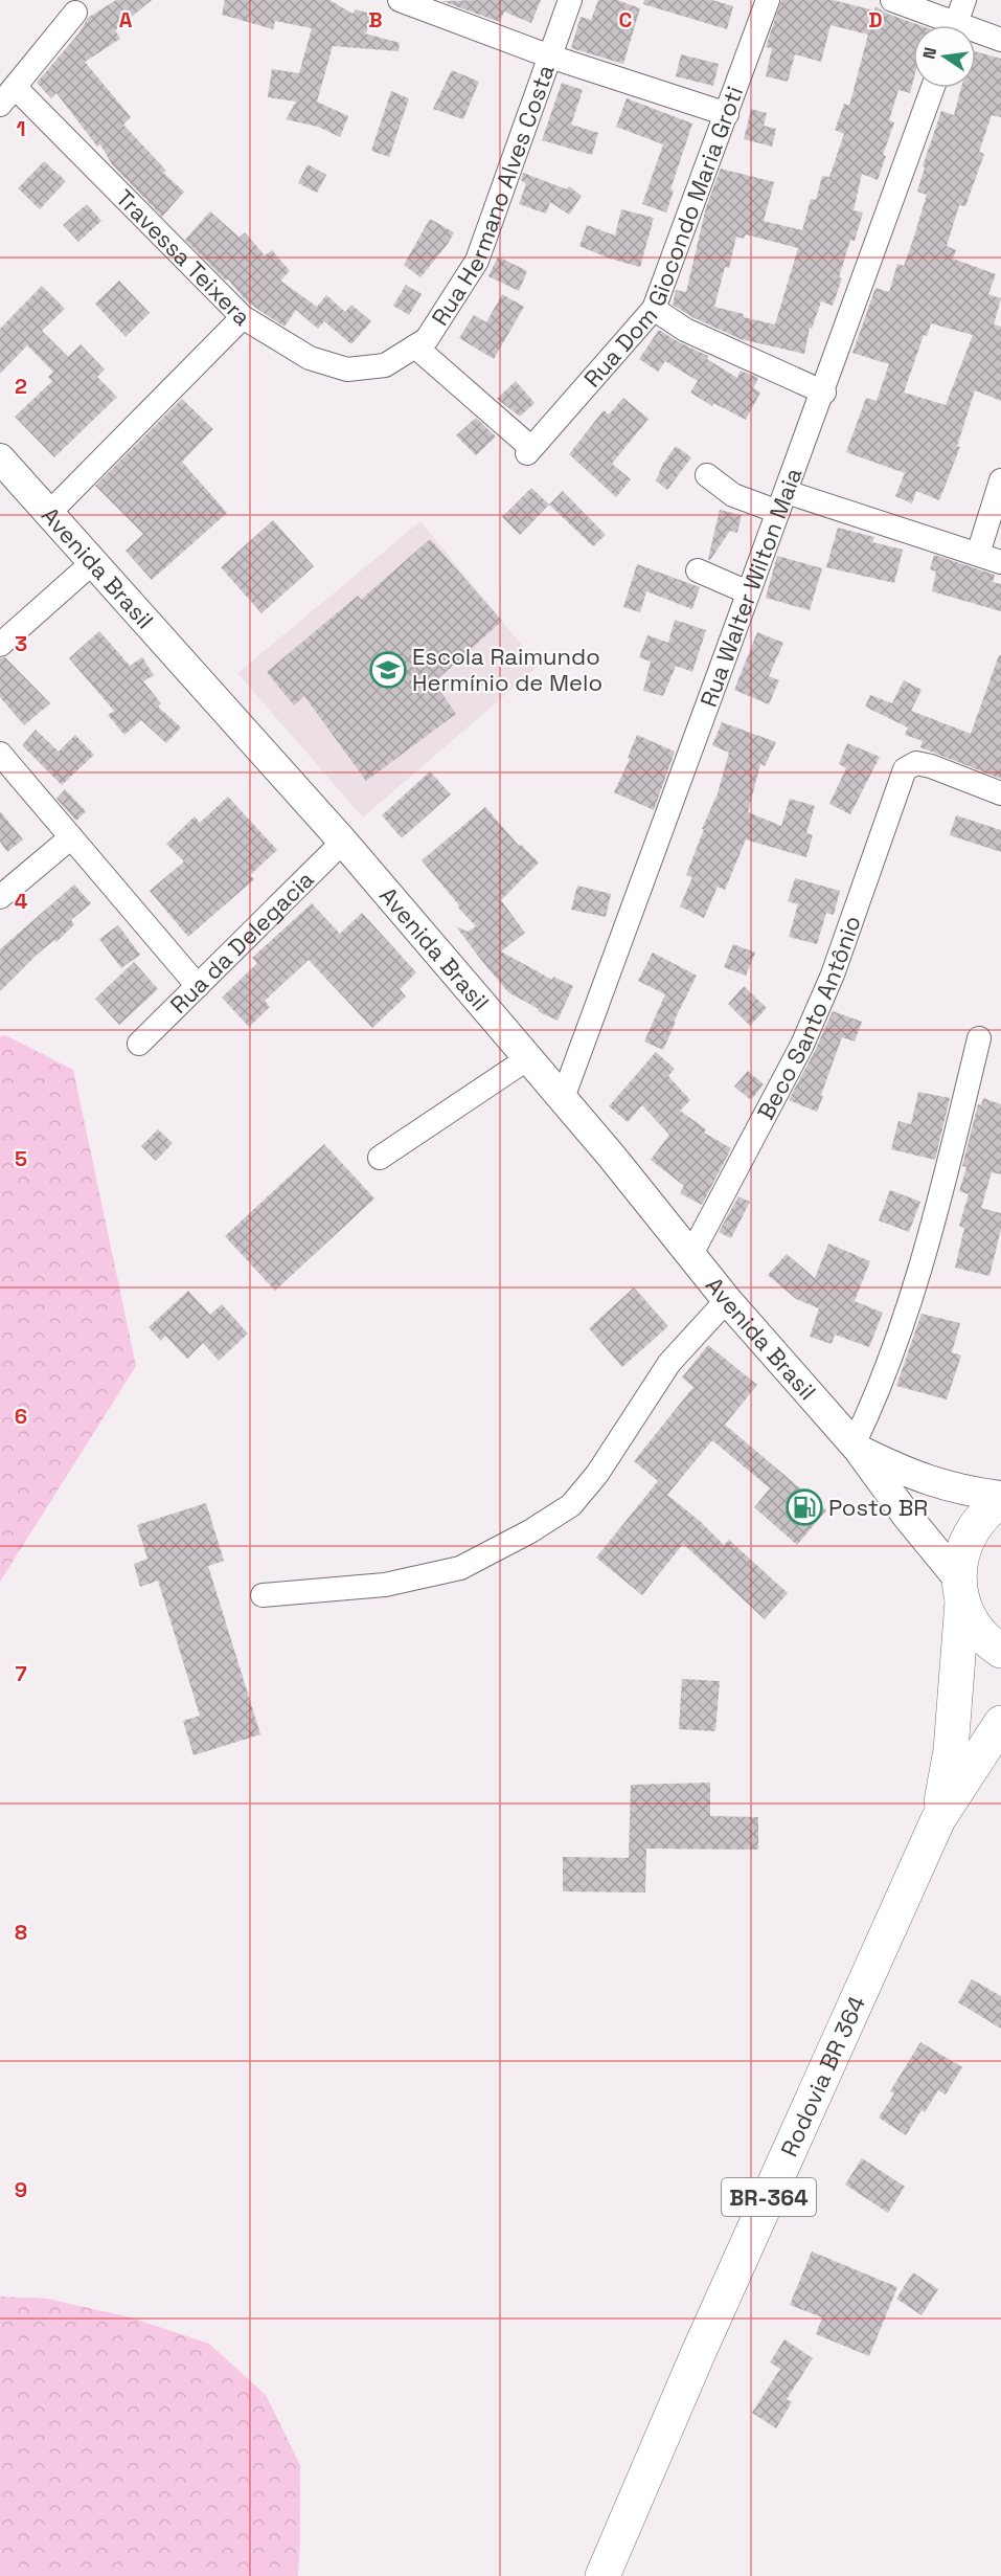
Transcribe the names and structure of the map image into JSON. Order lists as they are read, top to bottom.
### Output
{
  "streets": {
    "main road": ["Rodovia BR 364", "BR-364"],
    "street": [
      "Rua Hermano Alves Costa",
      "Rua Dom Giocondo Maria Groti",
      "Travessa Teixera",
      "Avenida Brasil",
      "Rua Walter Wilton Maia",
      "Rua da Delegacia",
      "Beco Santo Antônio"
    ]
  },
  "crossings": [
    ["Rua Hermano Alves Costa", "Rua Dom Giocondo Maria Groti"],
    ["Rua Hermano Alves Costa", "Travessa Teixera"],
    ["Avenida Brasil", "Rua Walter Wilton Maia"],
    ["Avenida Brasil", "Rua da Delegacia"],
    ["Avenida Brasil", "Beco Santo Antônio"],
    ["Avenida Brasil", "Rodovia BR 364"]
  ],
  "places": {
    "school or university": ["Escola Raimundo Hermínio de Melo"],
    "fuel station": ["Posto BR"]
  },
  "north": "left",
  "grid": {
    "columns": [
      "A",
      "B",
      "C",
      "D"
    ],
    "rows": [
      "1",
      "2",
      "3",
      "4",
      "5",
      "6",
      "7",
      "8",
      "9"
    ]
  }
}
